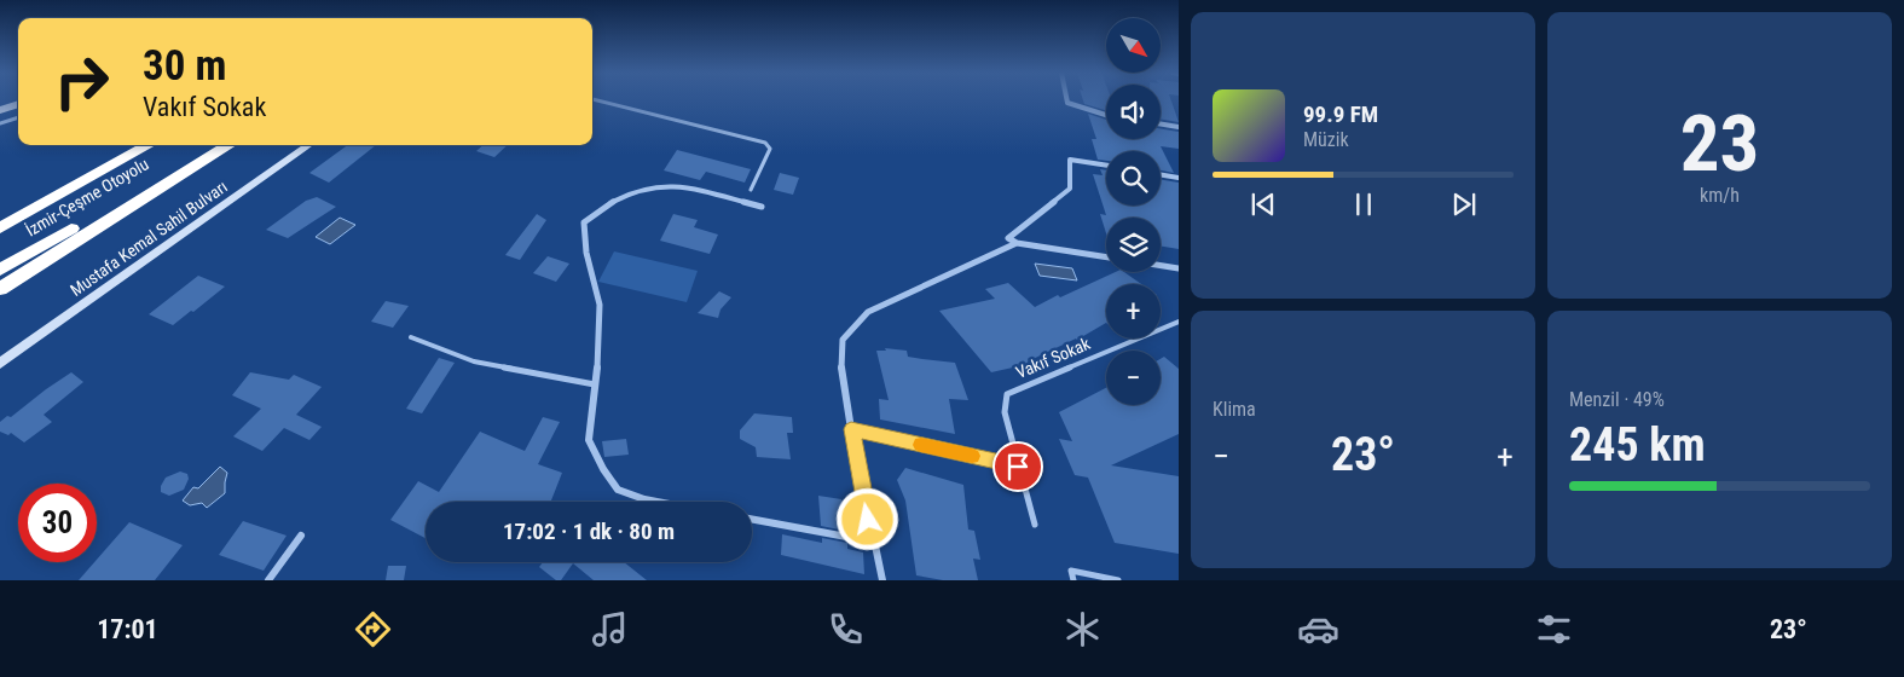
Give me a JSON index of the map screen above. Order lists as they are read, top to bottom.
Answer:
{
  "streets": {
    "highway": ["İzmir-Çeşme Otoyolu"],
    "main road": ["Mustafa Kemal Sahil Bulvarı"],
    "lane": ["Vakıf Sokak"]
  },
  "north": "bottom right",
  "page": {
    "tile": [
      ["23", "km/h"],
      "Klima",
      ["Menzil · 49%", "245 km"]
    ],
    "map_buttons": ["+", "−"],
    "turn": ["30 m", "Vakıf Sokak"],
    "song": ["99.9 FM", "Müzik"],
    "heat": ["−", "23°", "+"],
    "limit": "30",
    "trip": "17:02 · 1 dk · 80 m",
    "tabs": ["17:01", "23°"]
  }
}
